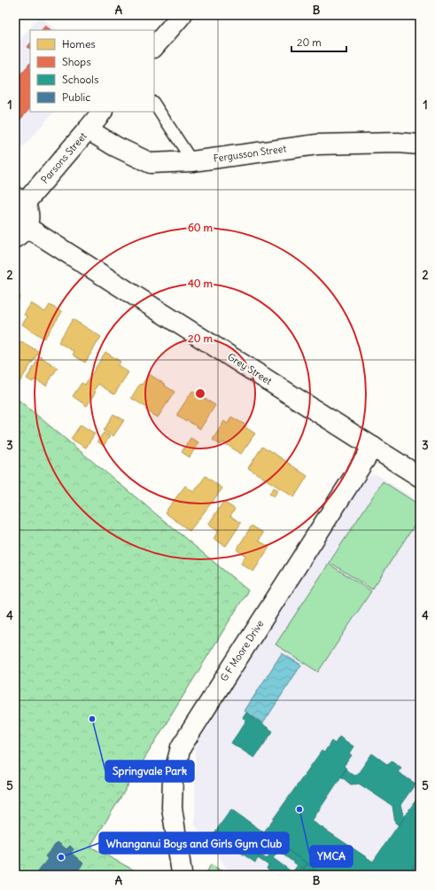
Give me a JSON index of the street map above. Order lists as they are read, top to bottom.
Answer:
{
  "streets": {
    "street": [
      "Fergusson Street",
      "Parsons Street",
      "Grey Street",
      "G F Moore Drive"
    ]
  },
  "crossings": [
    ["Fergusson Street", "Parsons Street"],
    ["Grey Street", "G F Moore Drive"]
  ],
  "places": ["Springvale Park", "YMCA", "Whanganui Boys and Girls Gym Club"],
  "legend": [
    "Homes",
    "Shops",
    "Schools",
    "Public"
  ],
  "scale_bar": "20 m",
  "grid": {
    "columns": ["A", "B"],
    "rows": [
      "1",
      "2",
      "3",
      "4",
      "5"
    ]
  },
  "rings": ["60 m", "40 m", "20 m"]
}
